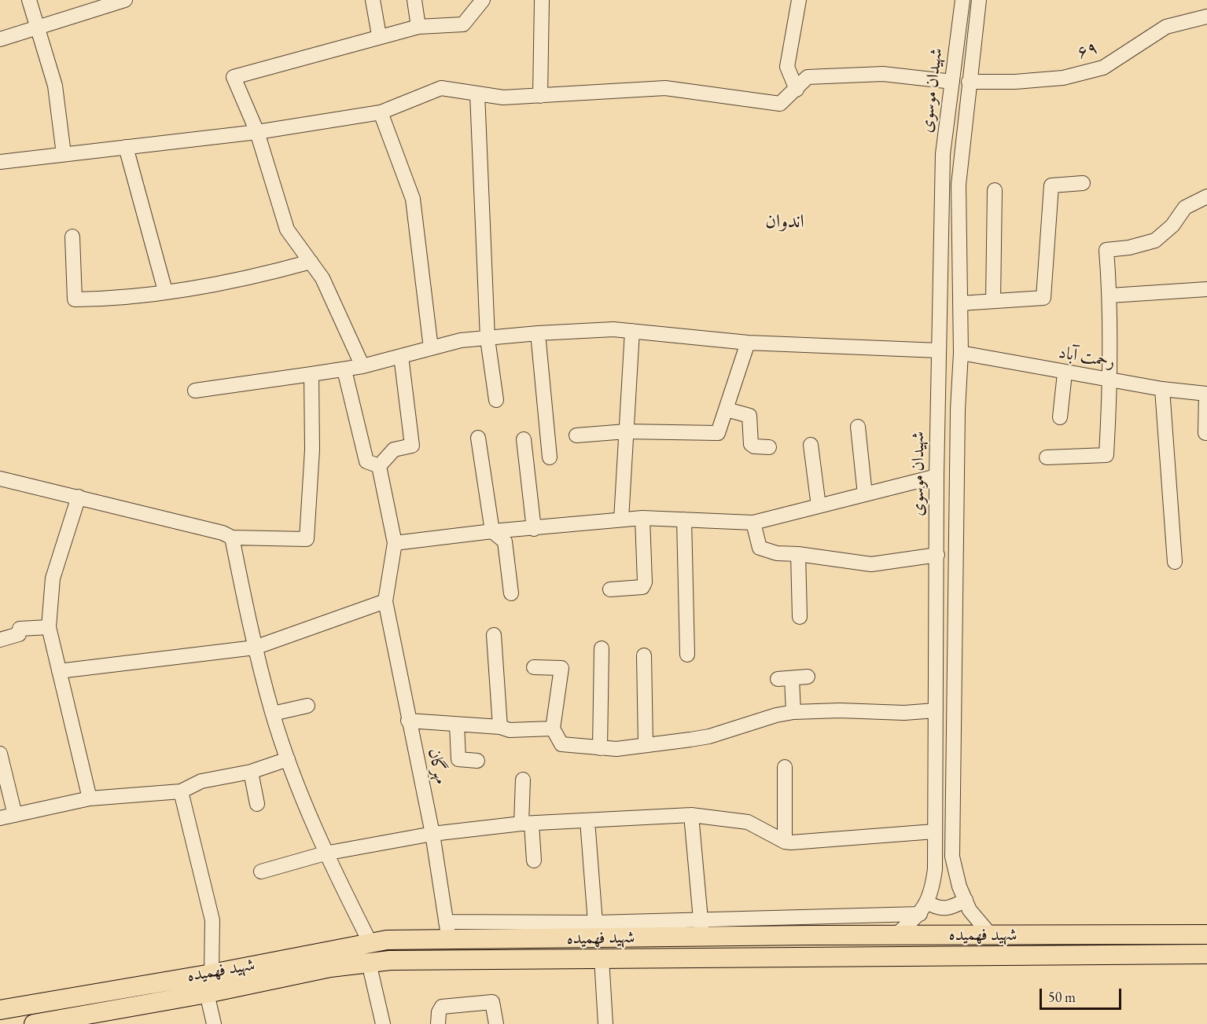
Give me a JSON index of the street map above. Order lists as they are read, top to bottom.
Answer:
{
  "streets": {
    "main road": ["شهید فهمیده"],
    "street": [
      "۶۹",
      "شهیدان موسوی",
      "رحمت آباد",
      "مهرگان"
    ]
  },
  "crossings": [
    ["۶۹", "شهیدان موسوی"],
    ["شهیدان موسوی", "رحمت آباد"],
    ["شهیدان موسوی", "شهید فهمیده"],
    ["مهرگان", "شهید فهمیده"]
  ],
  "districts": ["اندوان"],
  "scale_bar": "50 m"
}
